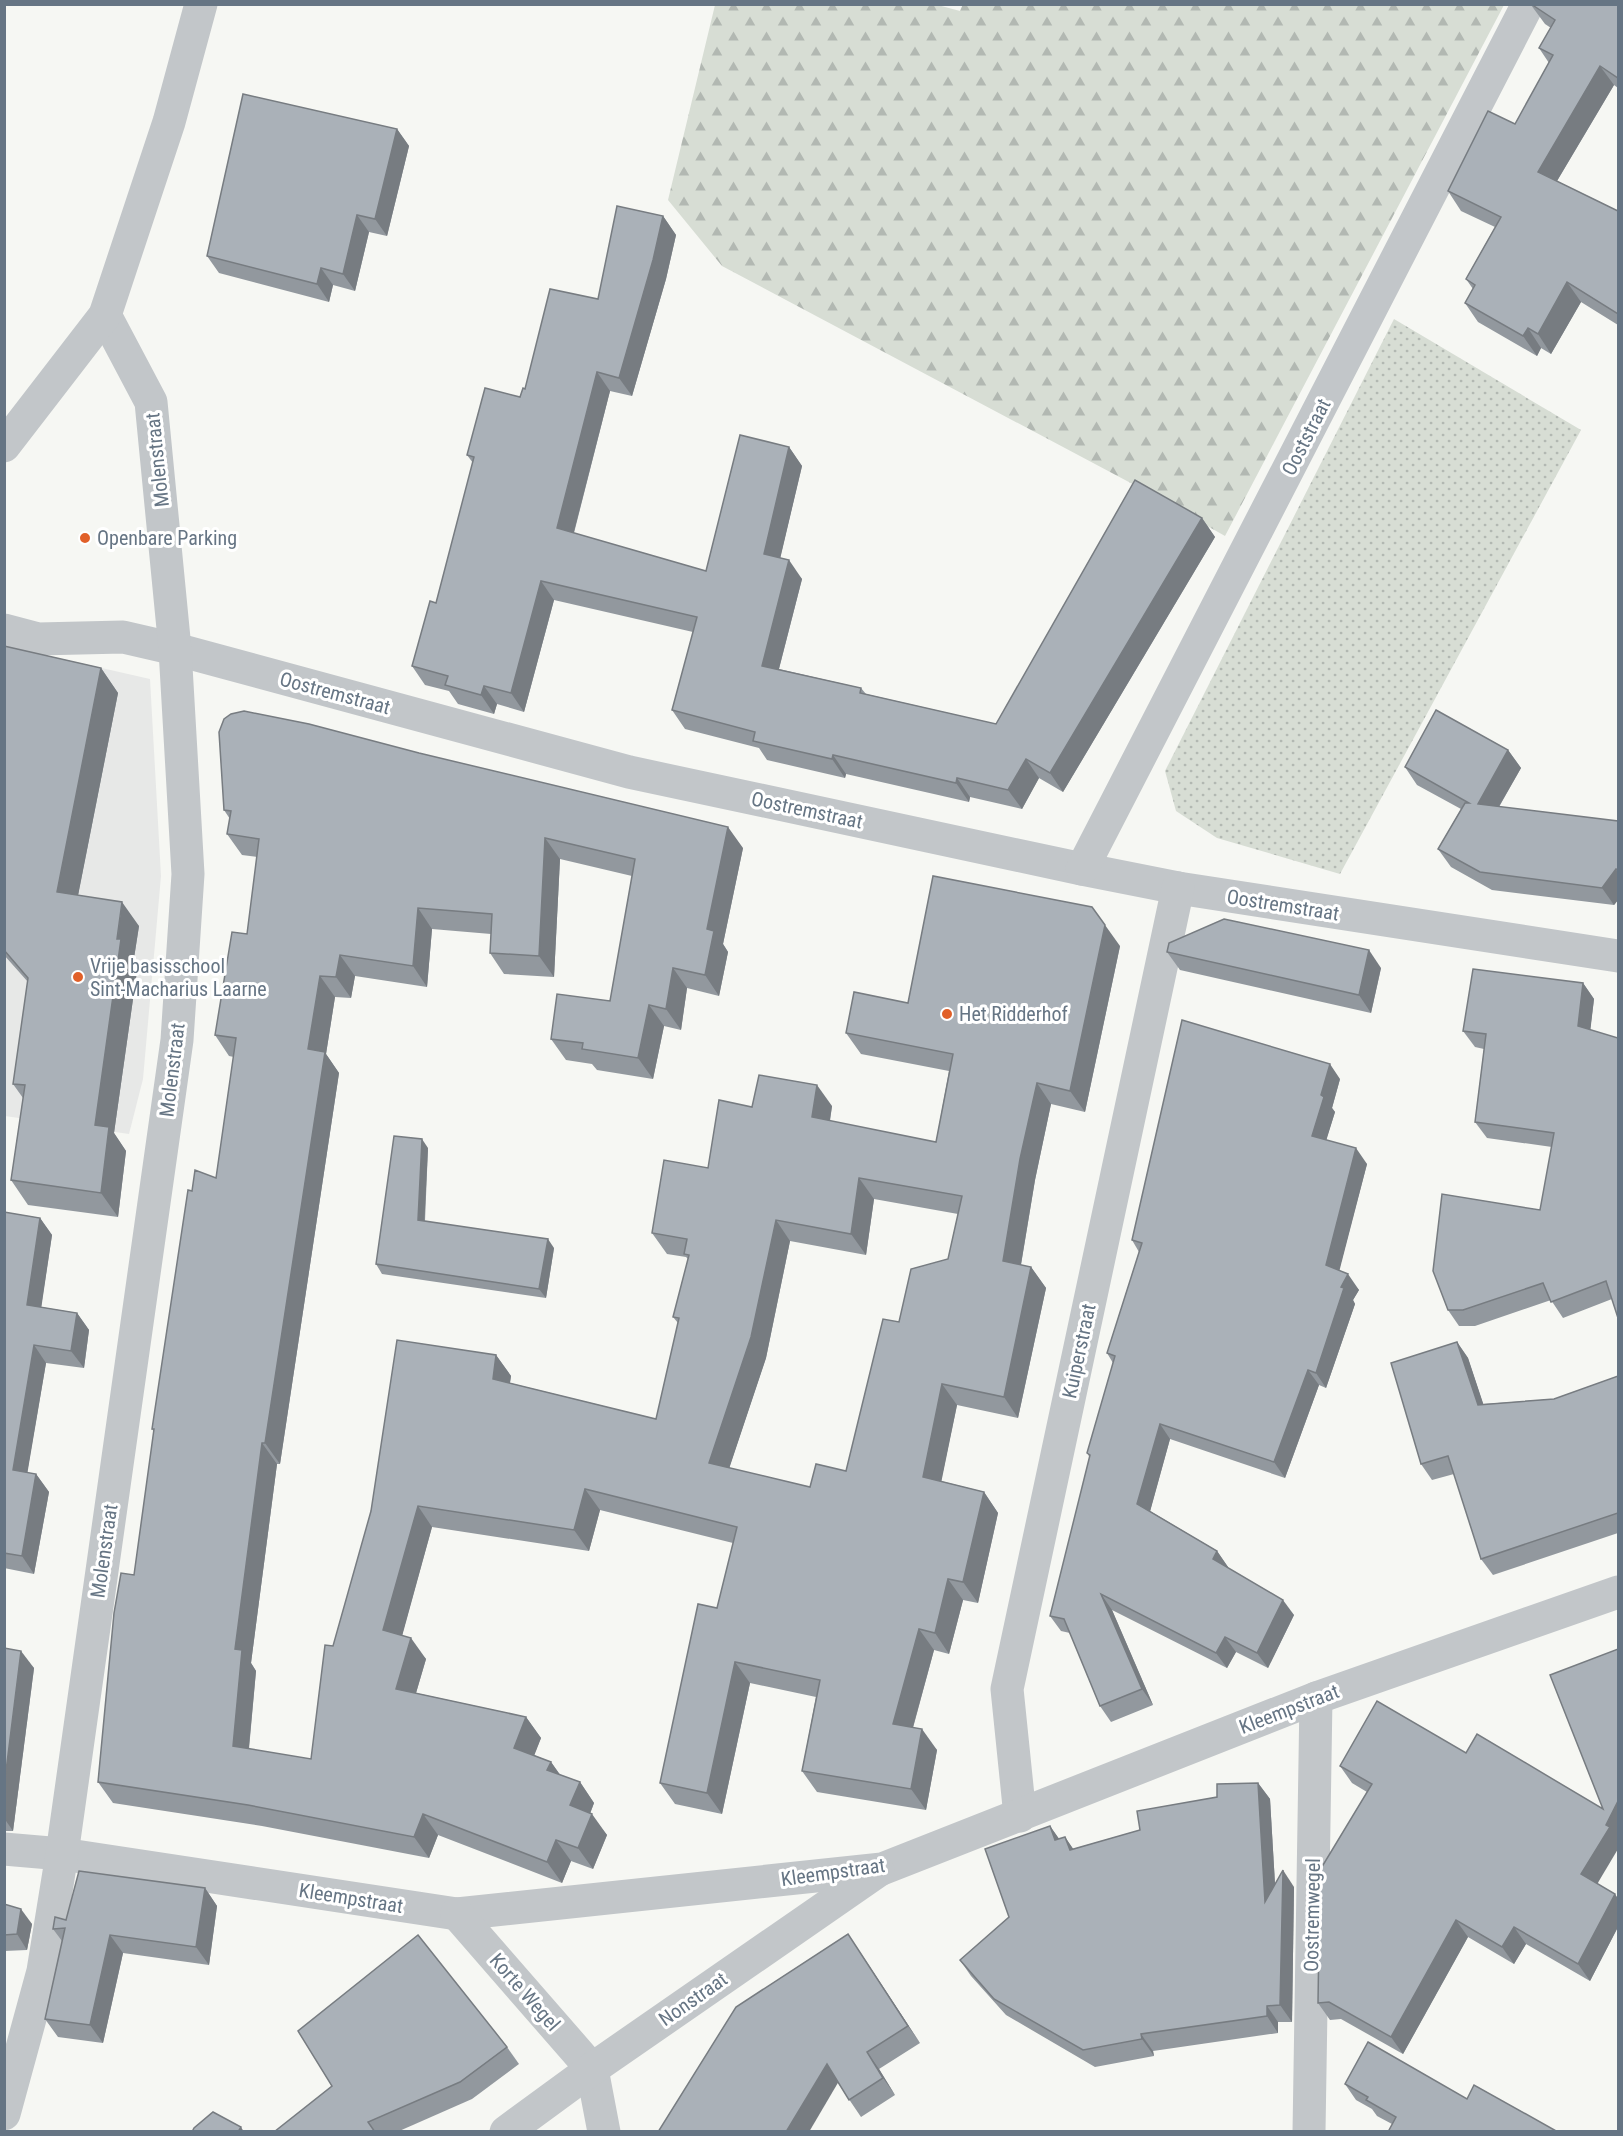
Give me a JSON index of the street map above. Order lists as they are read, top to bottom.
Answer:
{
  "streets": {
    "street": [
      "Ooststraat",
      "Molenstraat",
      "Oostremstraat",
      "Kuiperstraat",
      "Kleempstraat",
      "Oostremwegel",
      "Korte Wegel",
      "Nonstraat"
    ]
  },
  "crossings": [
    ["Ooststraat", "Oostremstraat"],
    ["Molenstraat", "Oostremstraat"],
    ["Molenstraat", "Kleempstraat"],
    ["Oostremstraat", "Kuiperstraat"],
    ["Kuiperstraat", "Kleempstraat"],
    ["Kleempstraat", "Oostremwegel"],
    ["Kleempstraat", "Korte Wegel"],
    ["Kleempstraat", "Nonstraat"],
    ["Korte Wegel", "Nonstraat"]
  ],
  "places": ["Openbare Parking", "Vrije basisschool Sint-Macharius Laarne", "Het Ridderhof"]
}
